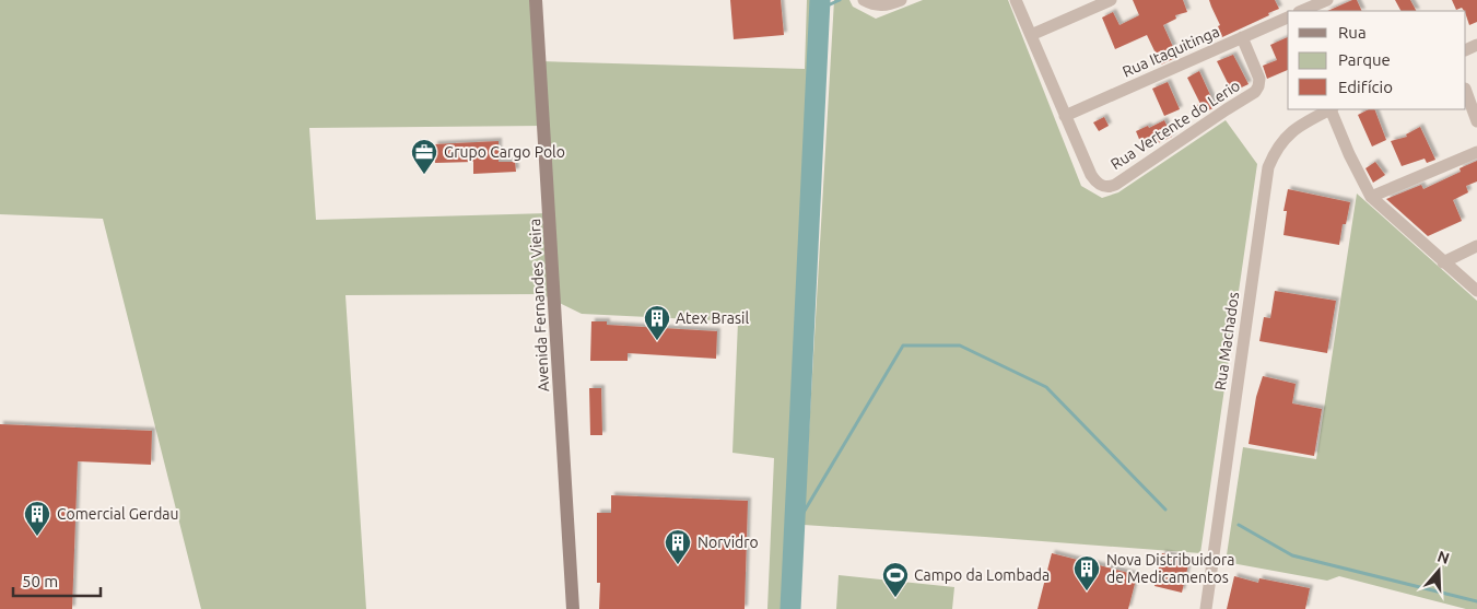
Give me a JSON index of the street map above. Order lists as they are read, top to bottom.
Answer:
{
  "streets": {
    "main road": ["Avenida Fernandes Vieira"],
    "street": ["Rua Itaquitinga", "Rua Vertente do Lerio", "Rua Machados"]
  },
  "crossings": [
    ["Rua Itaquitinga", "Rua Vertente do Lerio"]
  ],
  "places": {
    "office": ["Grupo Cargo Polo"],
    "building": [
      "Atex Brasil",
      "Comercial Gerdau",
      "Norvidro",
      "Nova Distribuidora de Medicamentos"
    ],
    "sports": ["Campo da Lombada"]
  },
  "legend": ["Rua", "Parque", "Edifício"],
  "scale_bar": "50 m",
  "north": "top"
}
